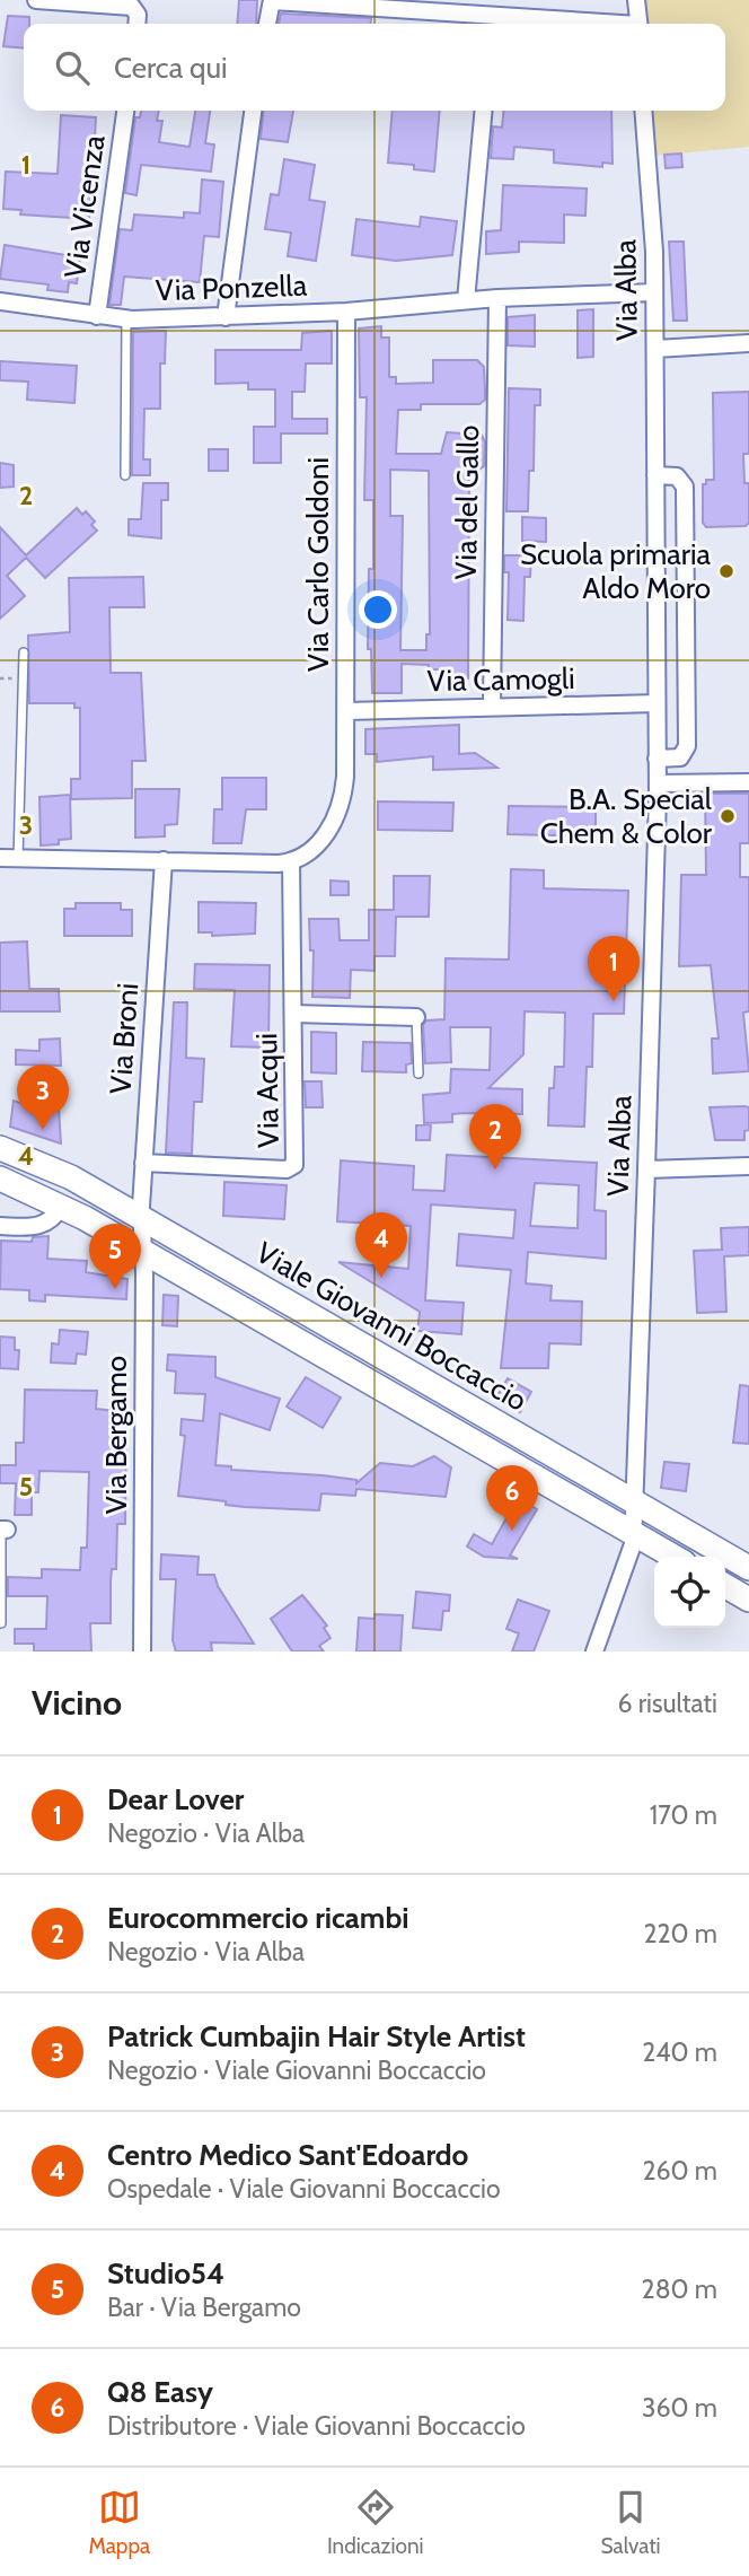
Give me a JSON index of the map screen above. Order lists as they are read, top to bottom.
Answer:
{
  "streets": {
    "street": [
      "Via Vicenza",
      "Via Ponzella",
      "Via Alba",
      "Via del Gallo",
      "Via Carlo Goldoni",
      "Via Camogli",
      "Via Broni",
      "Via Acqui",
      "Viale Giovanni Boccaccio",
      "Via Bergamo"
    ]
  },
  "crossings": [
    ["Via Vicenza", "Via Ponzella"],
    ["Via Ponzella", "Via Alba"],
    ["Via Ponzella", "Via del Gallo"],
    ["Via Ponzella", "Via Carlo Goldoni"],
    ["Via Alba", "Via Camogli"],
    ["Via Alba", "Viale Giovanni Boccaccio"],
    ["Via del Gallo", "Via Camogli"],
    ["Via Carlo Goldoni", "Via Camogli"],
    ["Via Carlo Goldoni", "Via Acqui"],
    ["Via Broni", "Via Acqui"],
    ["Via Broni", "Viale Giovanni Boccaccio"],
    ["Via Broni", "Via Bergamo"],
    ["Viale Giovanni Boccaccio", "Via Bergamo"]
  ],
  "places": ["Scuola primaria Aldo Moro", "B.A. Special Chem & Color"],
  "page": {
    "search": "Cerca qui",
    "pins": [
      "1",
      "3",
      "2",
      "4",
      "5",
      "6"
    ],
    "heading": ["Vicino", "6 risultati"],
    "list": [
      {
        "mark": "1",
        "name": "Dear Lover",
        "note": "Negozio · Via Alba",
        "value": "170 m"
      },
      {
        "mark": "2",
        "name": "Eurocommercio ricambi",
        "note": "Negozio · Via Alba",
        "value": "220 m"
      },
      {
        "mark": "3",
        "name": "Patrick Cumbajin Hair Style Artist",
        "note": "Negozio · Viale Giovanni Boccaccio",
        "value": "240 m"
      },
      {
        "mark": "4",
        "name": "Centro Medico Sant'Edoardo",
        "note": "Ospedale · Viale Giovanni Boccaccio",
        "value": "260 m"
      },
      {
        "mark": "5",
        "name": "Studio54",
        "note": "Bar · Via Bergamo",
        "value": "280 m"
      },
      {
        "mark": "6",
        "name": "Q8 Easy",
        "note": "Distributore · Viale Giovanni Boccaccio",
        "value": "360 m"
      }
    ],
    "nav": ["Mappa", "Indicazioni", "Salvati"]
  },
  "grid": {
    "rows": [
      "1",
      "2",
      "3",
      "4",
      "5"
    ]
  }
}
